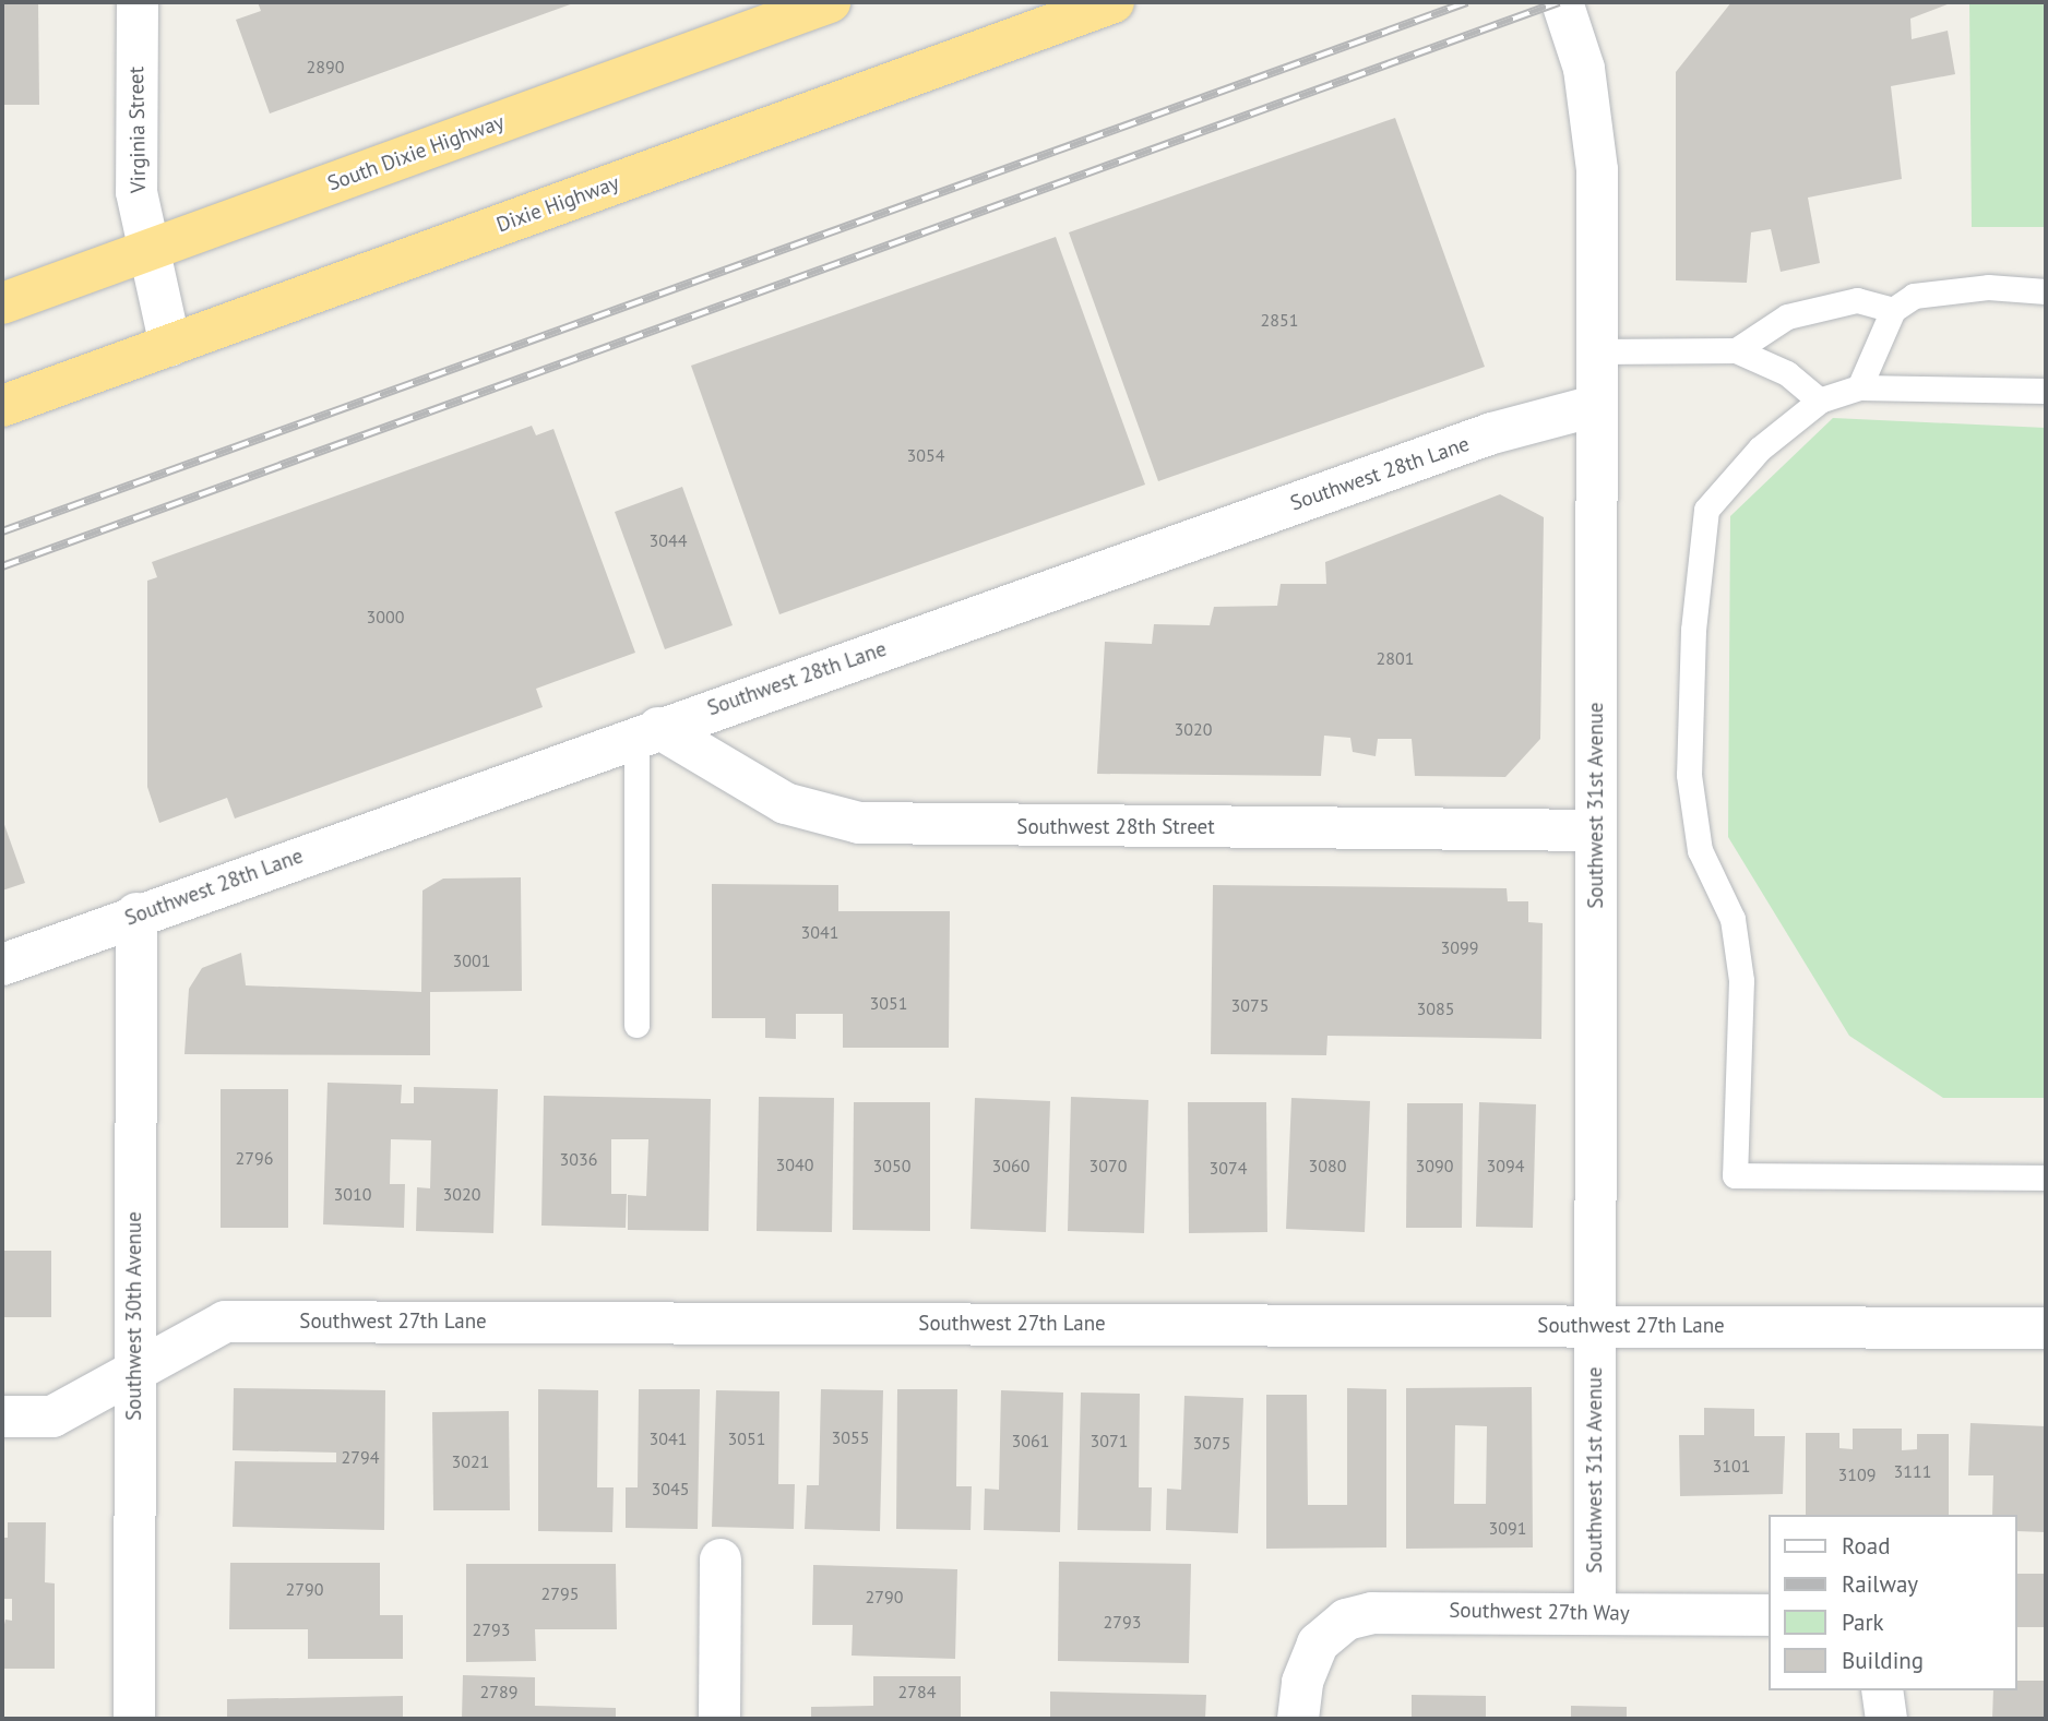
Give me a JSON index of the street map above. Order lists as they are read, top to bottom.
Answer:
{
  "streets": {
    "highway": ["South Dixie Highway", "Dixie Highway"],
    "street": [
      "Virginia Street",
      "Southwest 28th Lane",
      "Southwest 31st Avenue",
      "Southwest 28th Street",
      "Southwest 30th Avenue",
      "Southwest 27th Lane",
      "Southwest 27th Way"
    ]
  },
  "crossings": [
    ["Virginia Street", "South Dixie Highway"],
    ["Virginia Street", "Dixie Highway"],
    ["Southwest 28th Lane", "Southwest 31st Avenue"],
    ["Southwest 28th Lane", "Southwest 28th Street"],
    ["Southwest 28th Lane", "Southwest 30th Avenue"],
    ["Southwest 31st Avenue", "Southwest 28th Street"],
    ["Southwest 31st Avenue", "Southwest 27th Lane"],
    ["Southwest 31st Avenue", "Southwest 27th Way"],
    ["Southwest 30th Avenue", "Southwest 27th Lane"]
  ],
  "house_numbers": [
    "2890",
    "2851",
    "3054",
    "3044",
    "3000",
    "2801",
    "3020",
    "3041",
    "3099",
    "3001",
    "3051",
    "3075",
    "3085",
    "2796",
    "3036",
    "3040",
    "3050",
    "3060",
    "3070",
    "3080",
    "3090",
    "3094",
    "3074",
    "3010",
    "3020",
    "3055",
    "3041",
    "3051",
    "3061",
    "3071",
    "3075",
    "2794",
    "3021",
    "3101",
    "3111",
    "3109",
    "3045",
    "3091",
    "2790",
    "2795",
    "2790",
    "2793",
    "2793",
    "2789",
    "2784"
  ],
  "legend": [
    "Road",
    "Railway",
    "Park",
    "Building"
  ]
}
